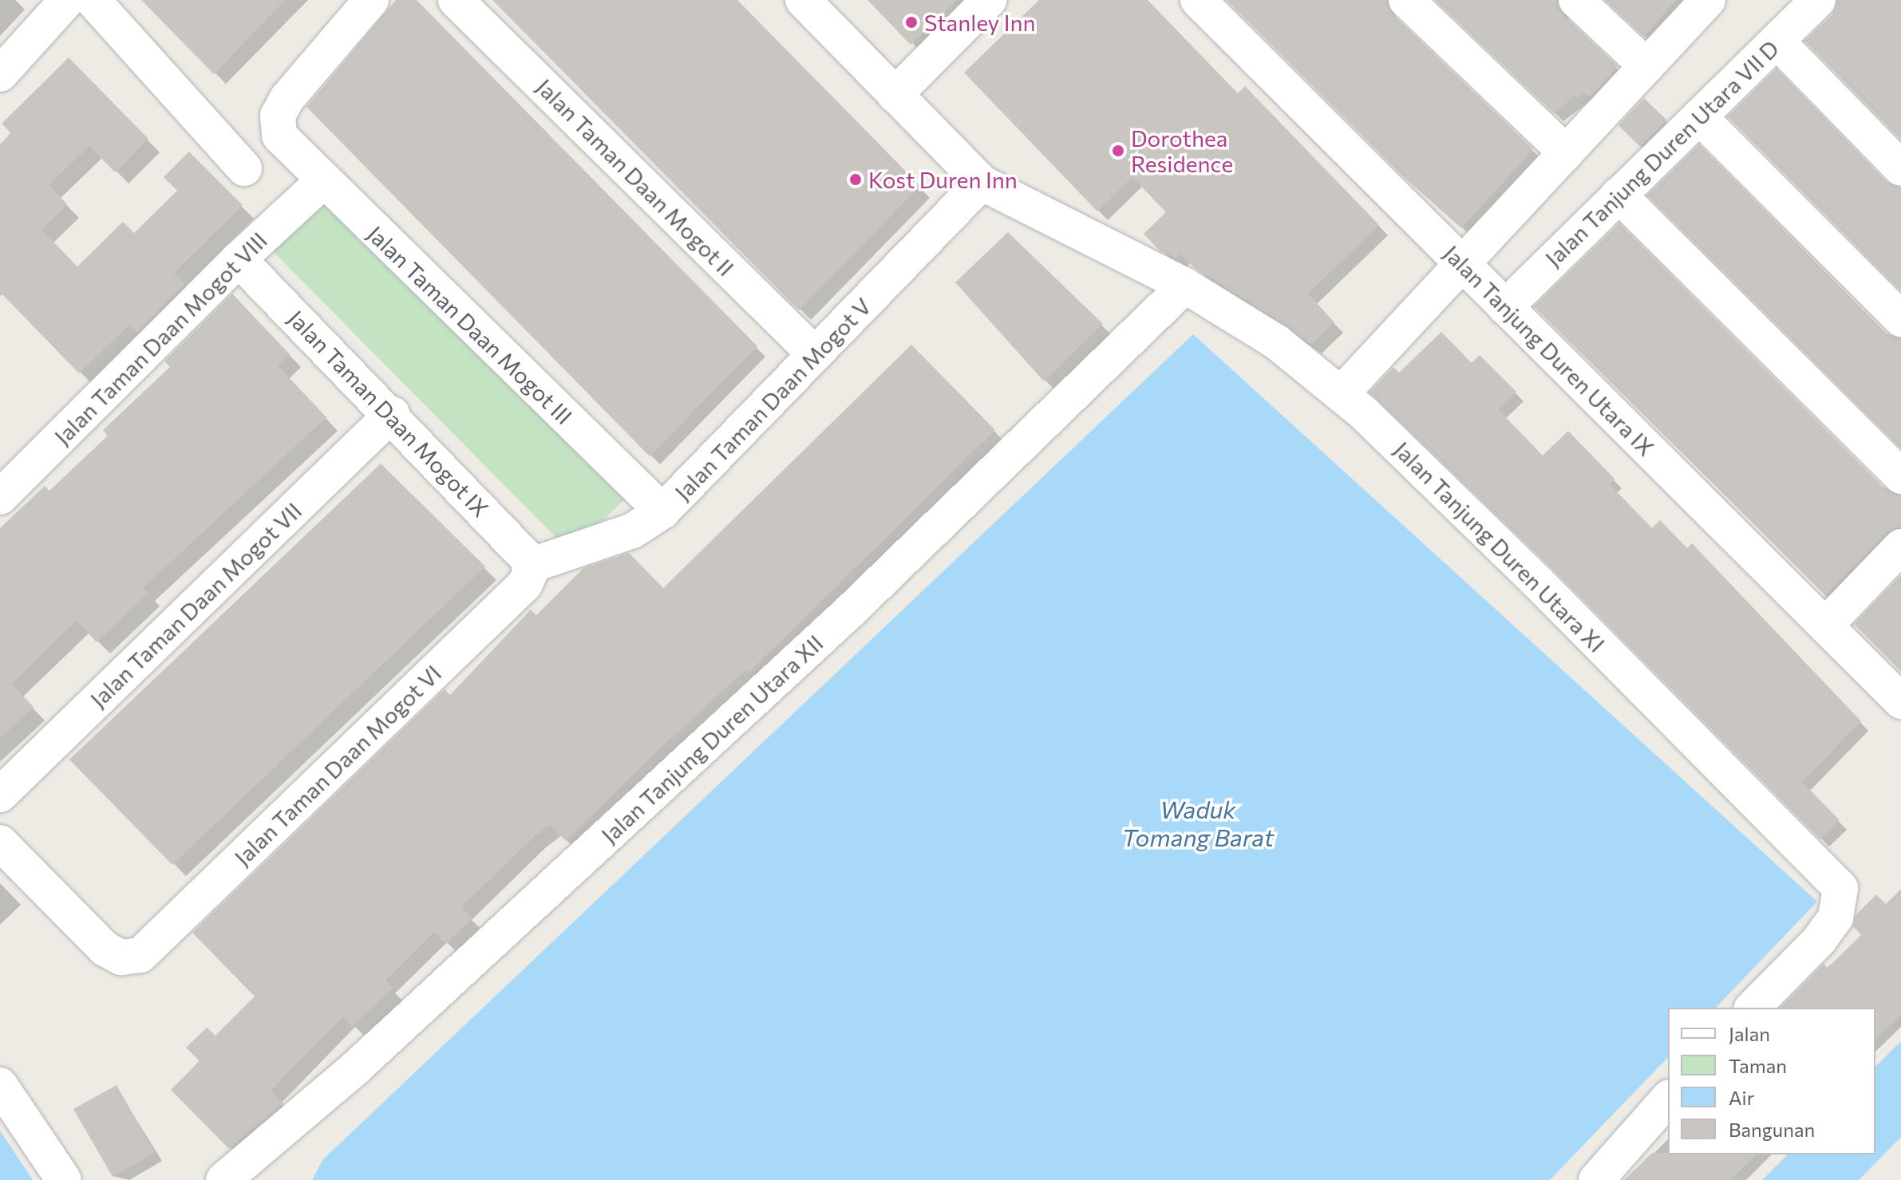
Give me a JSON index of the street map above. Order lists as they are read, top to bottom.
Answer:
{
  "streets": {
    "street": [
      "Jalan Tanjung Duren Utara VII D",
      "Jalan Taman Daan Mogot II",
      "Jalan Taman Daan Mogot III",
      "Jalan Taman Daan Mogot VIII",
      "Jalan Tanjung Duren Utara IX",
      "Jalan Taman Daan Mogot V",
      "Jalan Taman Daan Mogot IX",
      "Jalan Tanjung Duren Utara XI",
      "Jalan Taman Daan Mogot VII",
      "Jalan Tanjung Duren Utara XII",
      "Jalan Taman Daan Mogot VI"
    ]
  },
  "crossings": [
    ["Jalan Tanjung Duren Utara VII D", "Jalan Tanjung Duren Utara IX"],
    ["Jalan Taman Daan Mogot II", "Jalan Taman Daan Mogot V"],
    ["Jalan Taman Daan Mogot III", "Jalan Taman Daan Mogot VIII"],
    ["Jalan Taman Daan Mogot III", "Jalan Taman Daan Mogot V"],
    ["Jalan Taman Daan Mogot VIII", "Jalan Taman Daan Mogot IX"],
    ["Jalan Taman Daan Mogot V", "Jalan Taman Daan Mogot IX"],
    ["Jalan Taman Daan Mogot V", "Jalan Tanjung Duren Utara XI"],
    ["Jalan Taman Daan Mogot V", "Jalan Taman Daan Mogot VI"],
    ["Jalan Taman Daan Mogot IX", "Jalan Taman Daan Mogot VII"],
    ["Jalan Taman Daan Mogot IX", "Jalan Taman Daan Mogot VI"],
    ["Jalan Tanjung Duren Utara XI", "Jalan Tanjung Duren Utara XII"]
  ],
  "water": ["Waduk Tomang Barat"],
  "places": ["Stanley Inn", "Dorothea Residence", "Kost Duren Inn"],
  "legend": [
    "Jalan",
    "Taman",
    "Air",
    "Bangunan"
  ]
}
